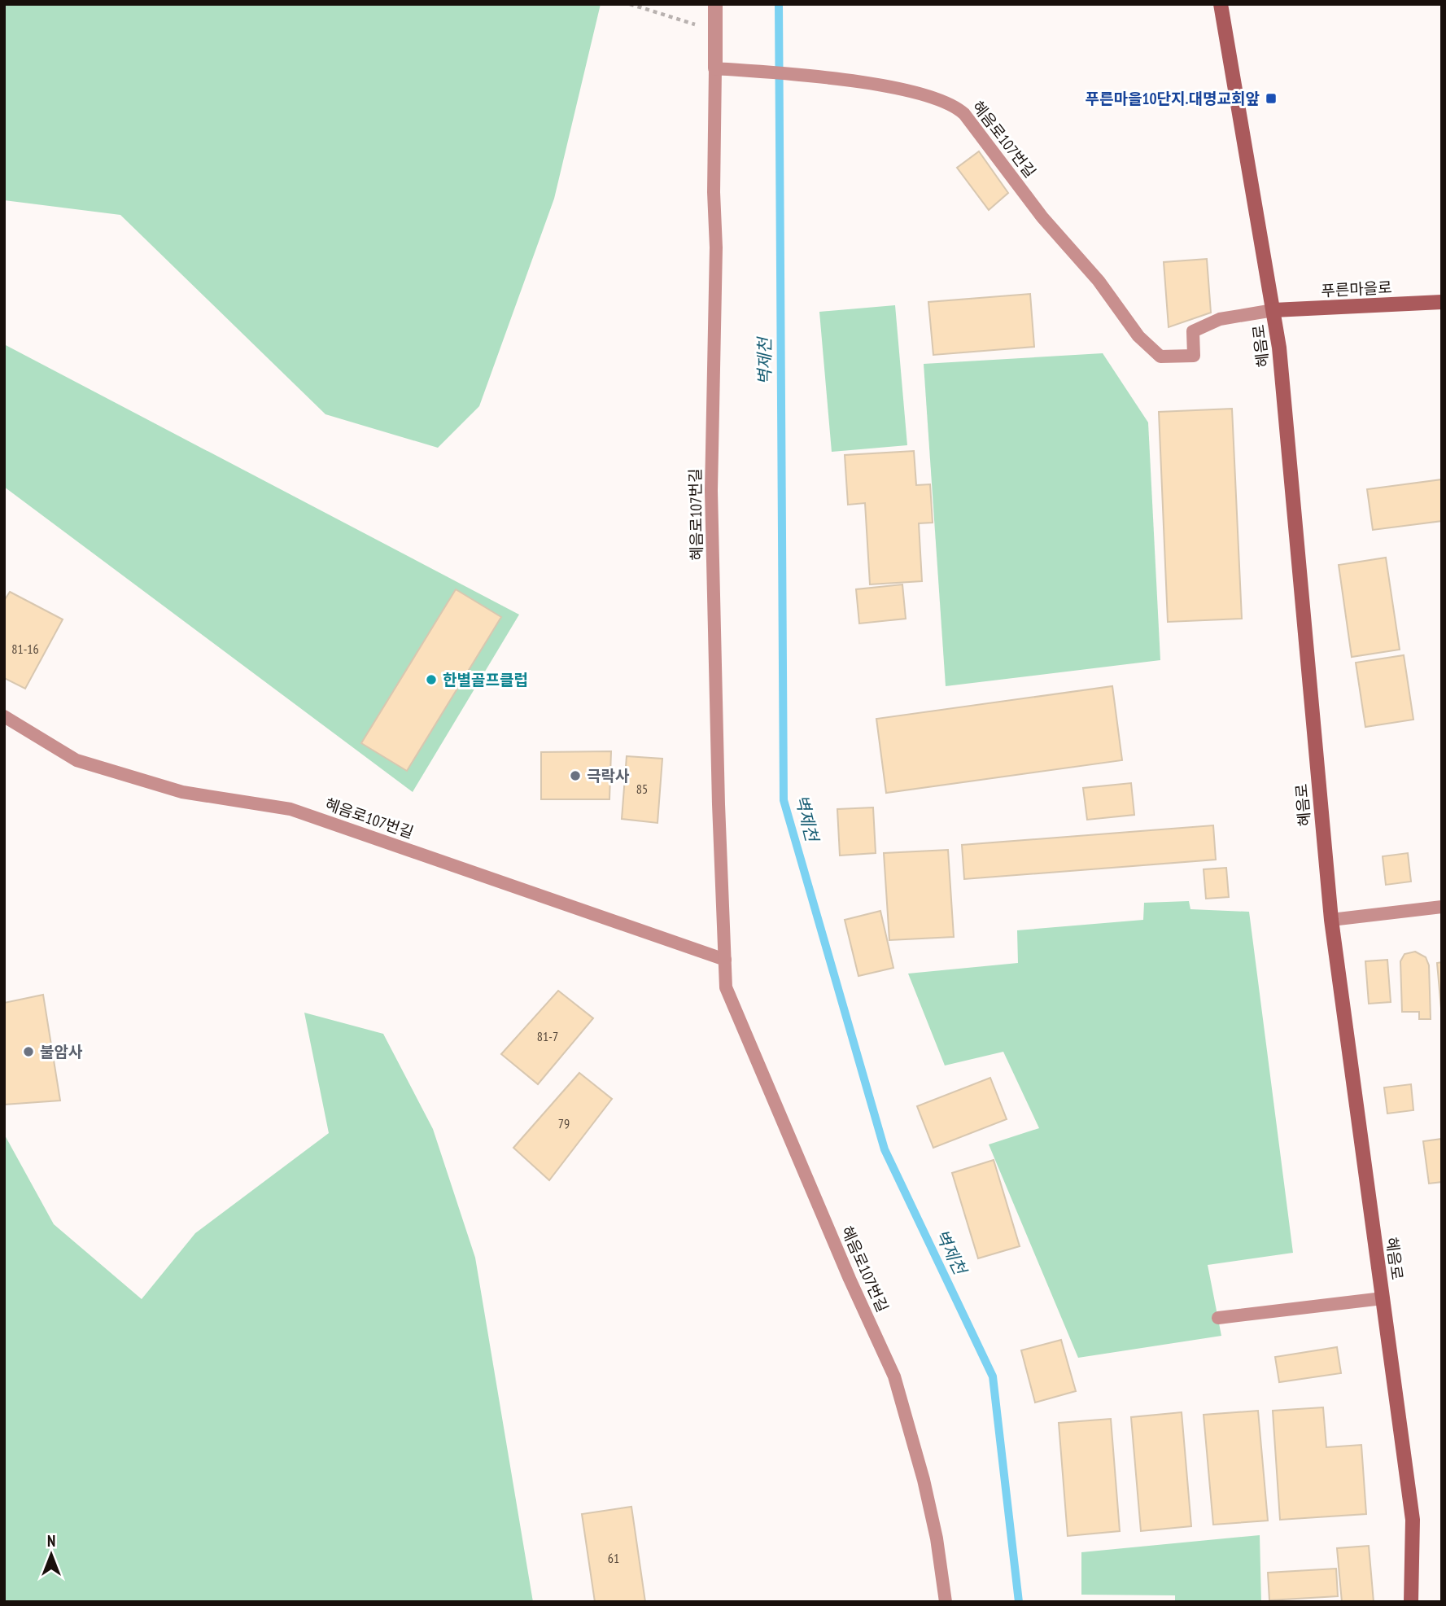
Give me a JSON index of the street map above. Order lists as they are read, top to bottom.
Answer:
{
  "streets": {
    "main road": ["푸른마을로", "혜음로"],
    "lane": ["혜음로107번길"]
  },
  "crossings": [
    ["혜음로107번길", "푸른마을로"],
    ["혜음로107번길", "혜음로"],
    ["푸른마을로", "혜음로"]
  ],
  "water": ["벽제천"],
  "places": {
    "transit": ["푸른마을10단지.대명교회앞"],
    "other": ["한별골프클럽", "극락사", "불암사"]
  },
  "house_numbers": [
    "81-16",
    "85",
    "81-7",
    "79",
    "61"
  ],
  "north": "top"
}
